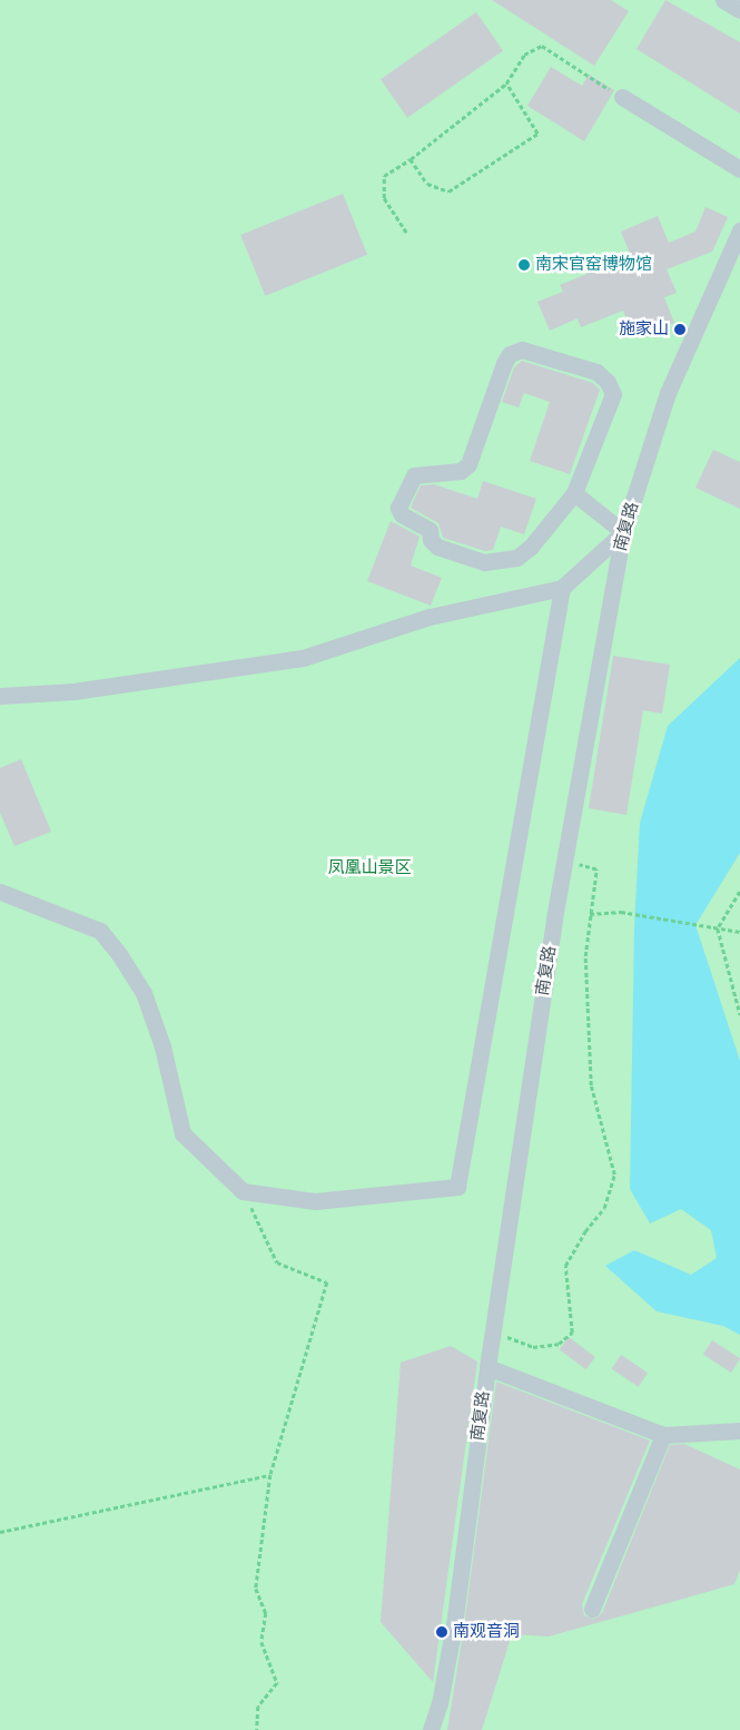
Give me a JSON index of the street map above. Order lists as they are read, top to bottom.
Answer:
{
  "streets": {
    "street": ["南复路"]
  },
  "parks": ["凤凰山景区"],
  "places": ["南宋官窑博物馆", "施家山", "南观音洞"]
}
